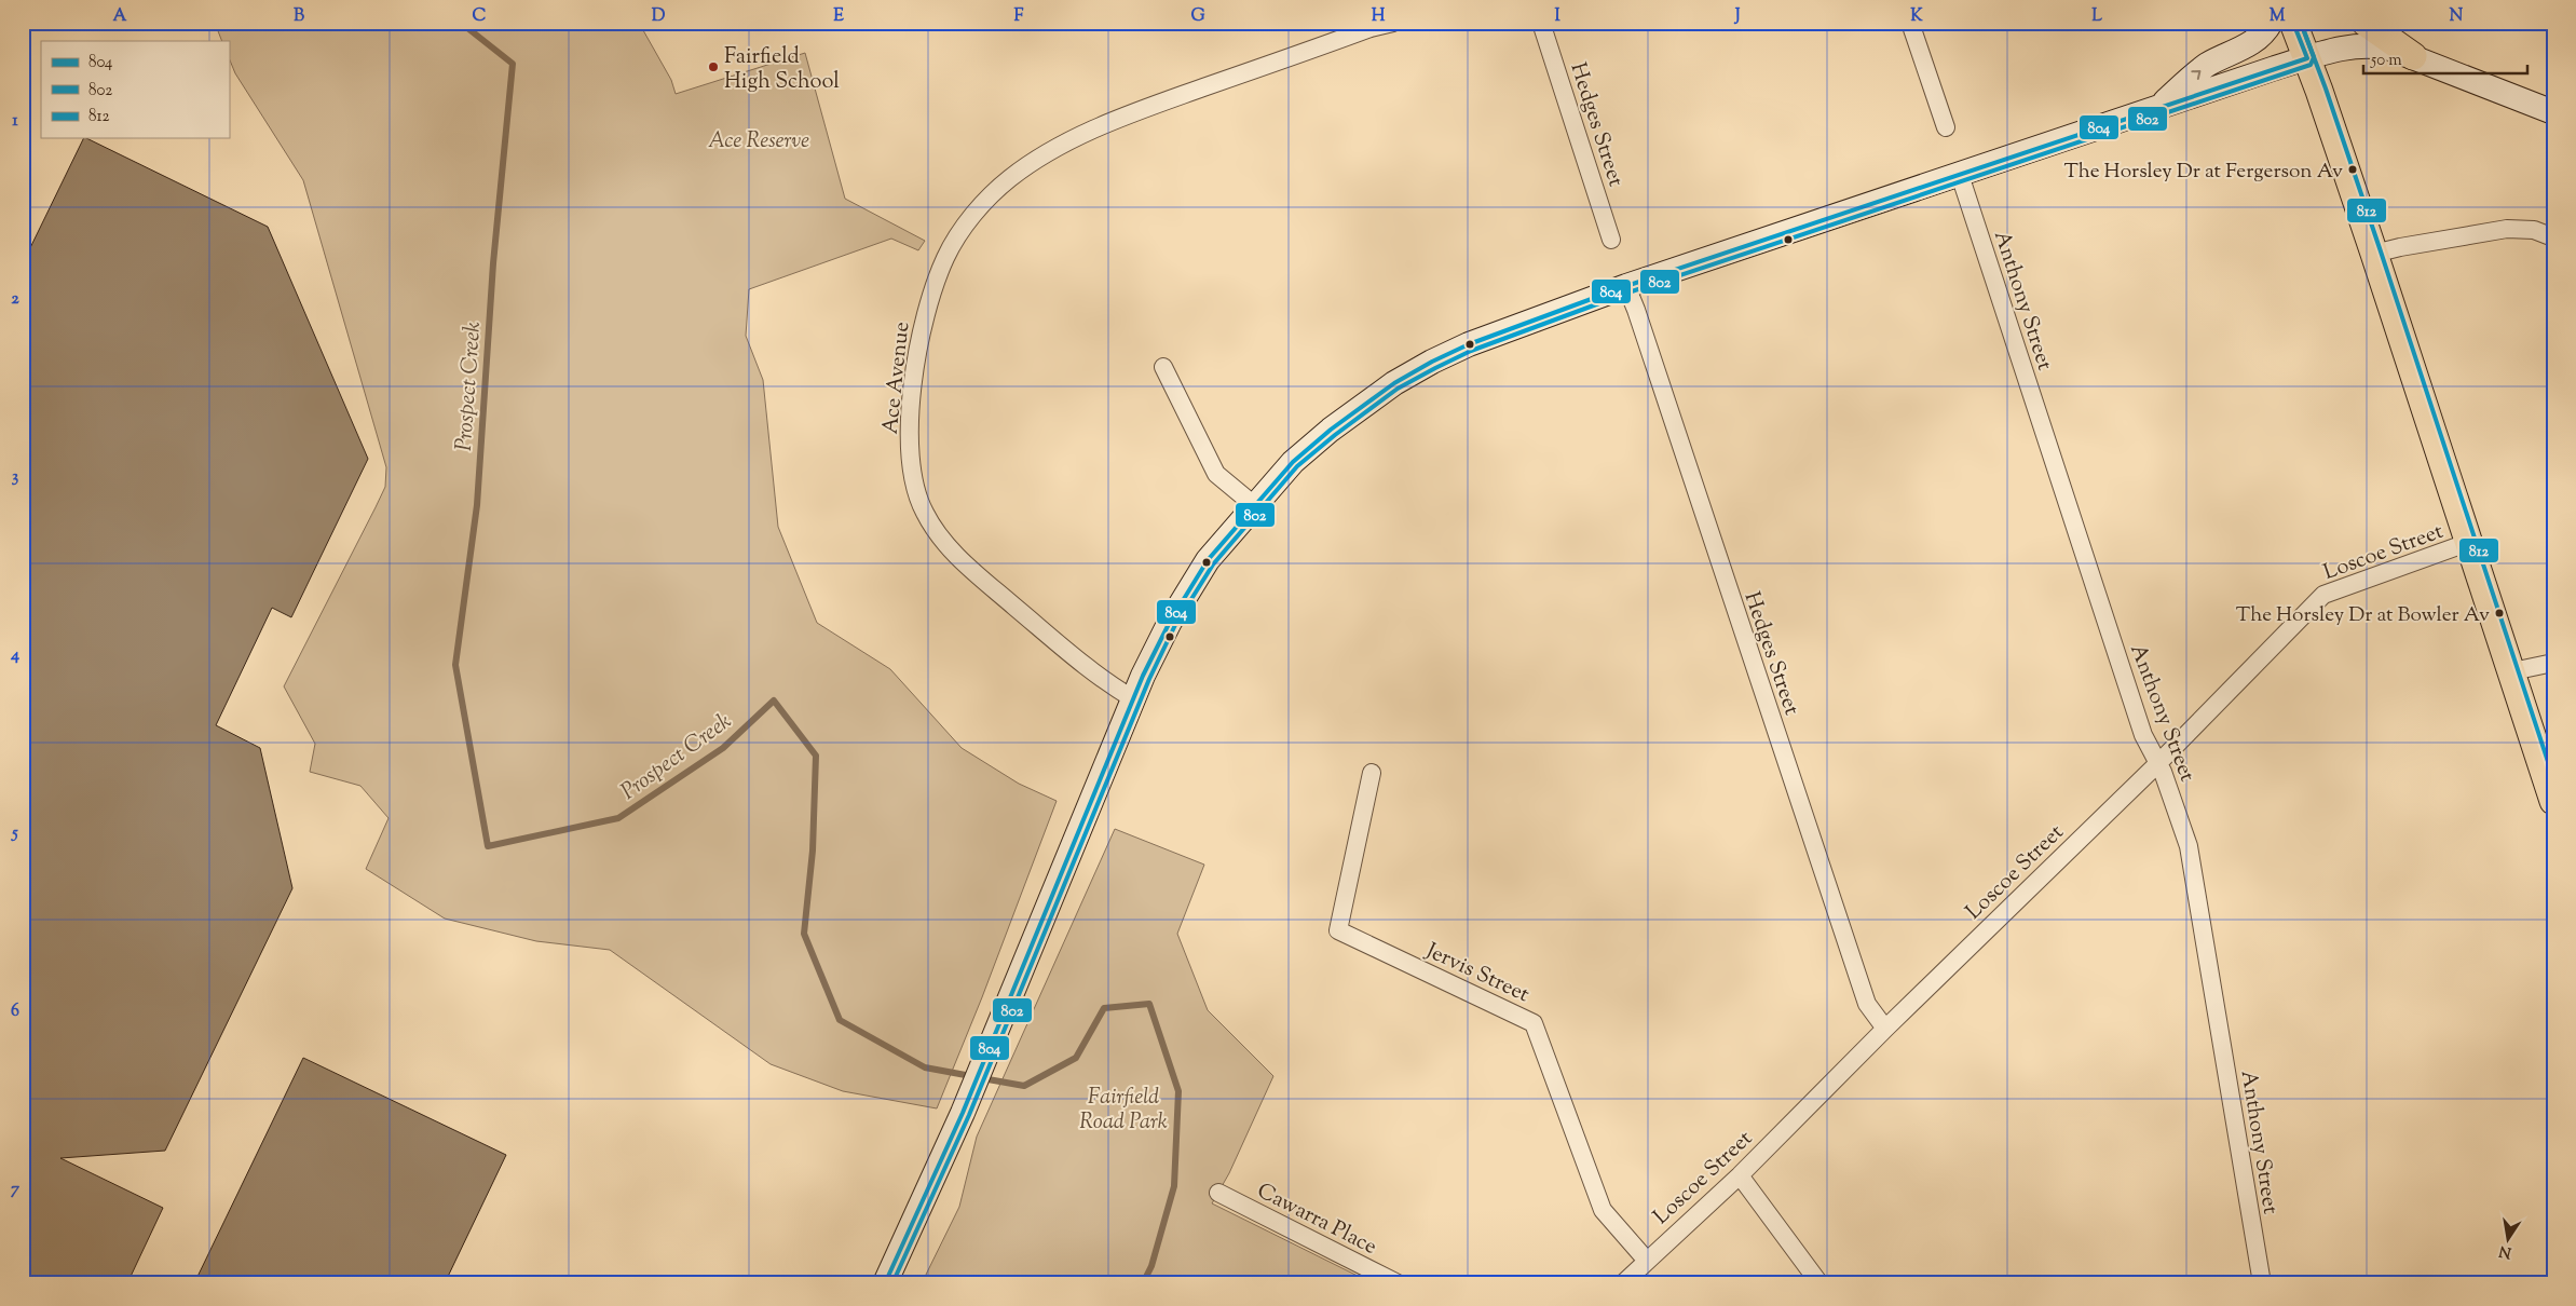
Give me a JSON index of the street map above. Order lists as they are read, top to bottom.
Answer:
{
  "streets": {
    "street": [
      "Hedges Street",
      "Anthony Street",
      "Ace Avenue",
      "Loscoe Street",
      "Jervis Street",
      "Cawarra Place"
    ]
  },
  "crossings": [
    ["Hedges Street", "Loscoe Street"],
    ["Anthony Street", "Loscoe Street"],
    ["Loscoe Street", "Jervis Street"]
  ],
  "water": ["Prospect Creek"],
  "parks": ["Ace Reserve", "Fairfield Road Park"],
  "places": ["Fairfield High School", "The Horsley Dr at Fergerson Av", "The Horsley Dr at Bowler Av"],
  "lines": ["transit line 804", "transit line 802", "transit line 812"],
  "legend": ["804", "802", "812"],
  "scale_bar": "50 m",
  "north": "bottom",
  "grid": {
    "columns": [
      "A",
      "B",
      "C",
      "D",
      "E",
      "F",
      "G",
      "H",
      "I",
      "J",
      "K",
      "L",
      "M",
      "N"
    ],
    "rows": [
      "1",
      "2",
      "3",
      "4",
      "5",
      "6",
      "7"
    ]
  }
}
